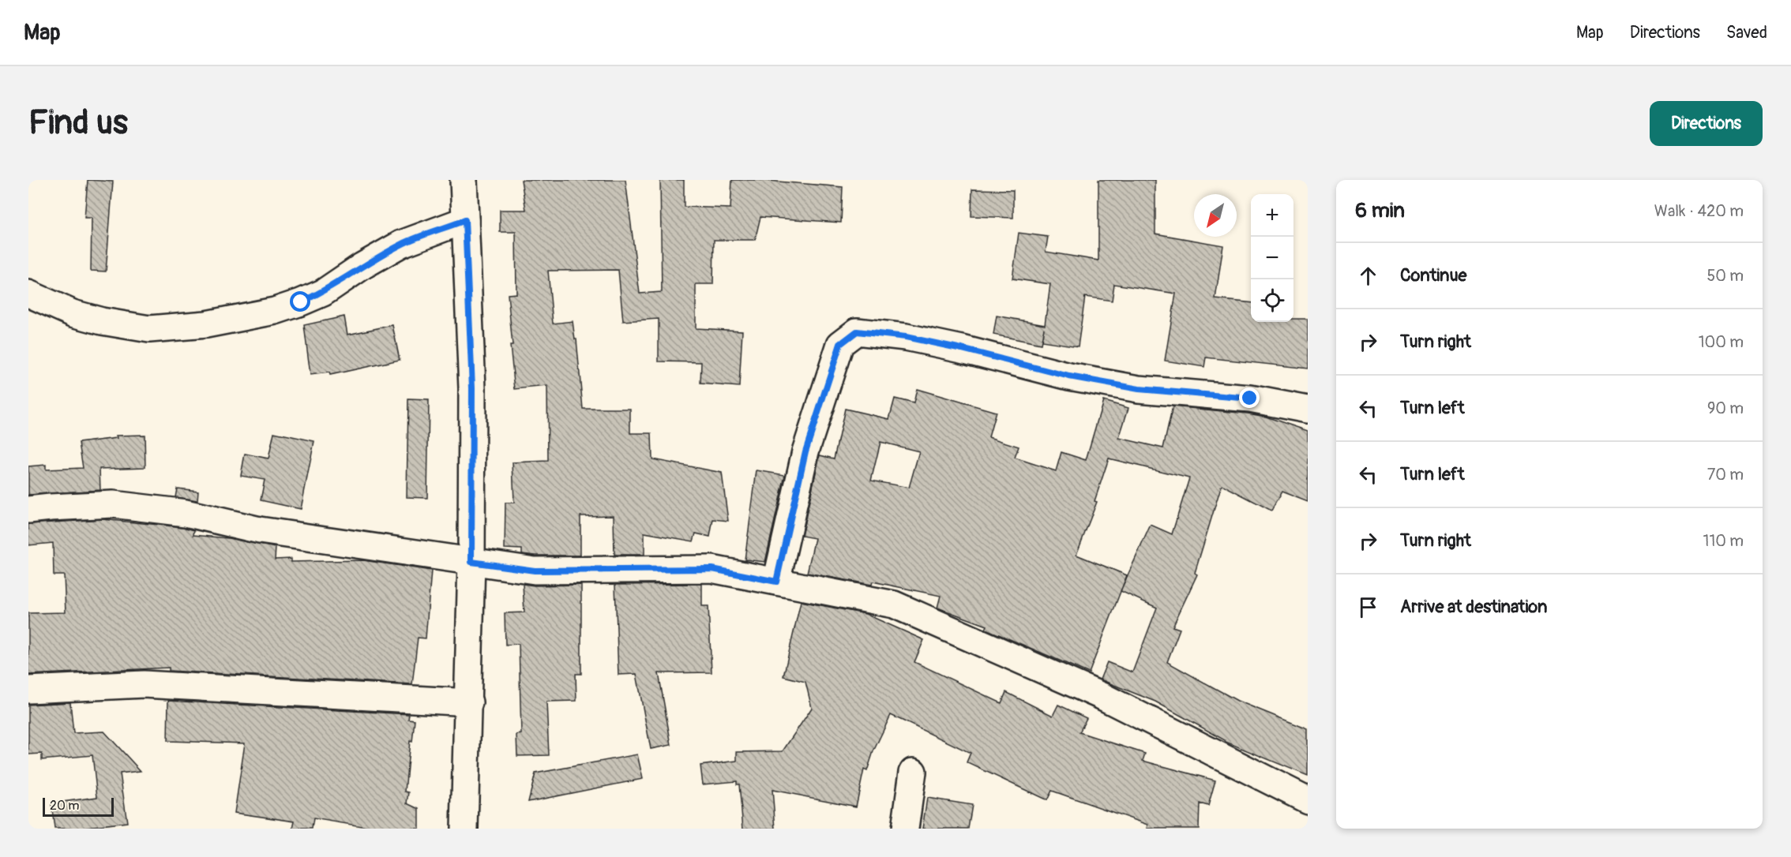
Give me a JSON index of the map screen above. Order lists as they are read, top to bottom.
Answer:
{
  "scale_bar": "20 m",
  "north": "bottom left",
  "page": {
    "header": "Map",
    "nav": ["Map", "Directions", "Saved"],
    "buttons": "Directions",
    "title": "Find us",
    "heading": ["6 min", "Walk · 420 m"],
    "map_buttons": ["+", "−"],
    "list": [
      ["Continue", "50 m"],
      ["Turn right", "100 m"],
      ["Turn left", "90 m"],
      ["Turn left", "70 m"],
      ["Turn right", "110 m"],
      "Arrive at destination"
    ],
    "scale": "20 m"
  }
}
